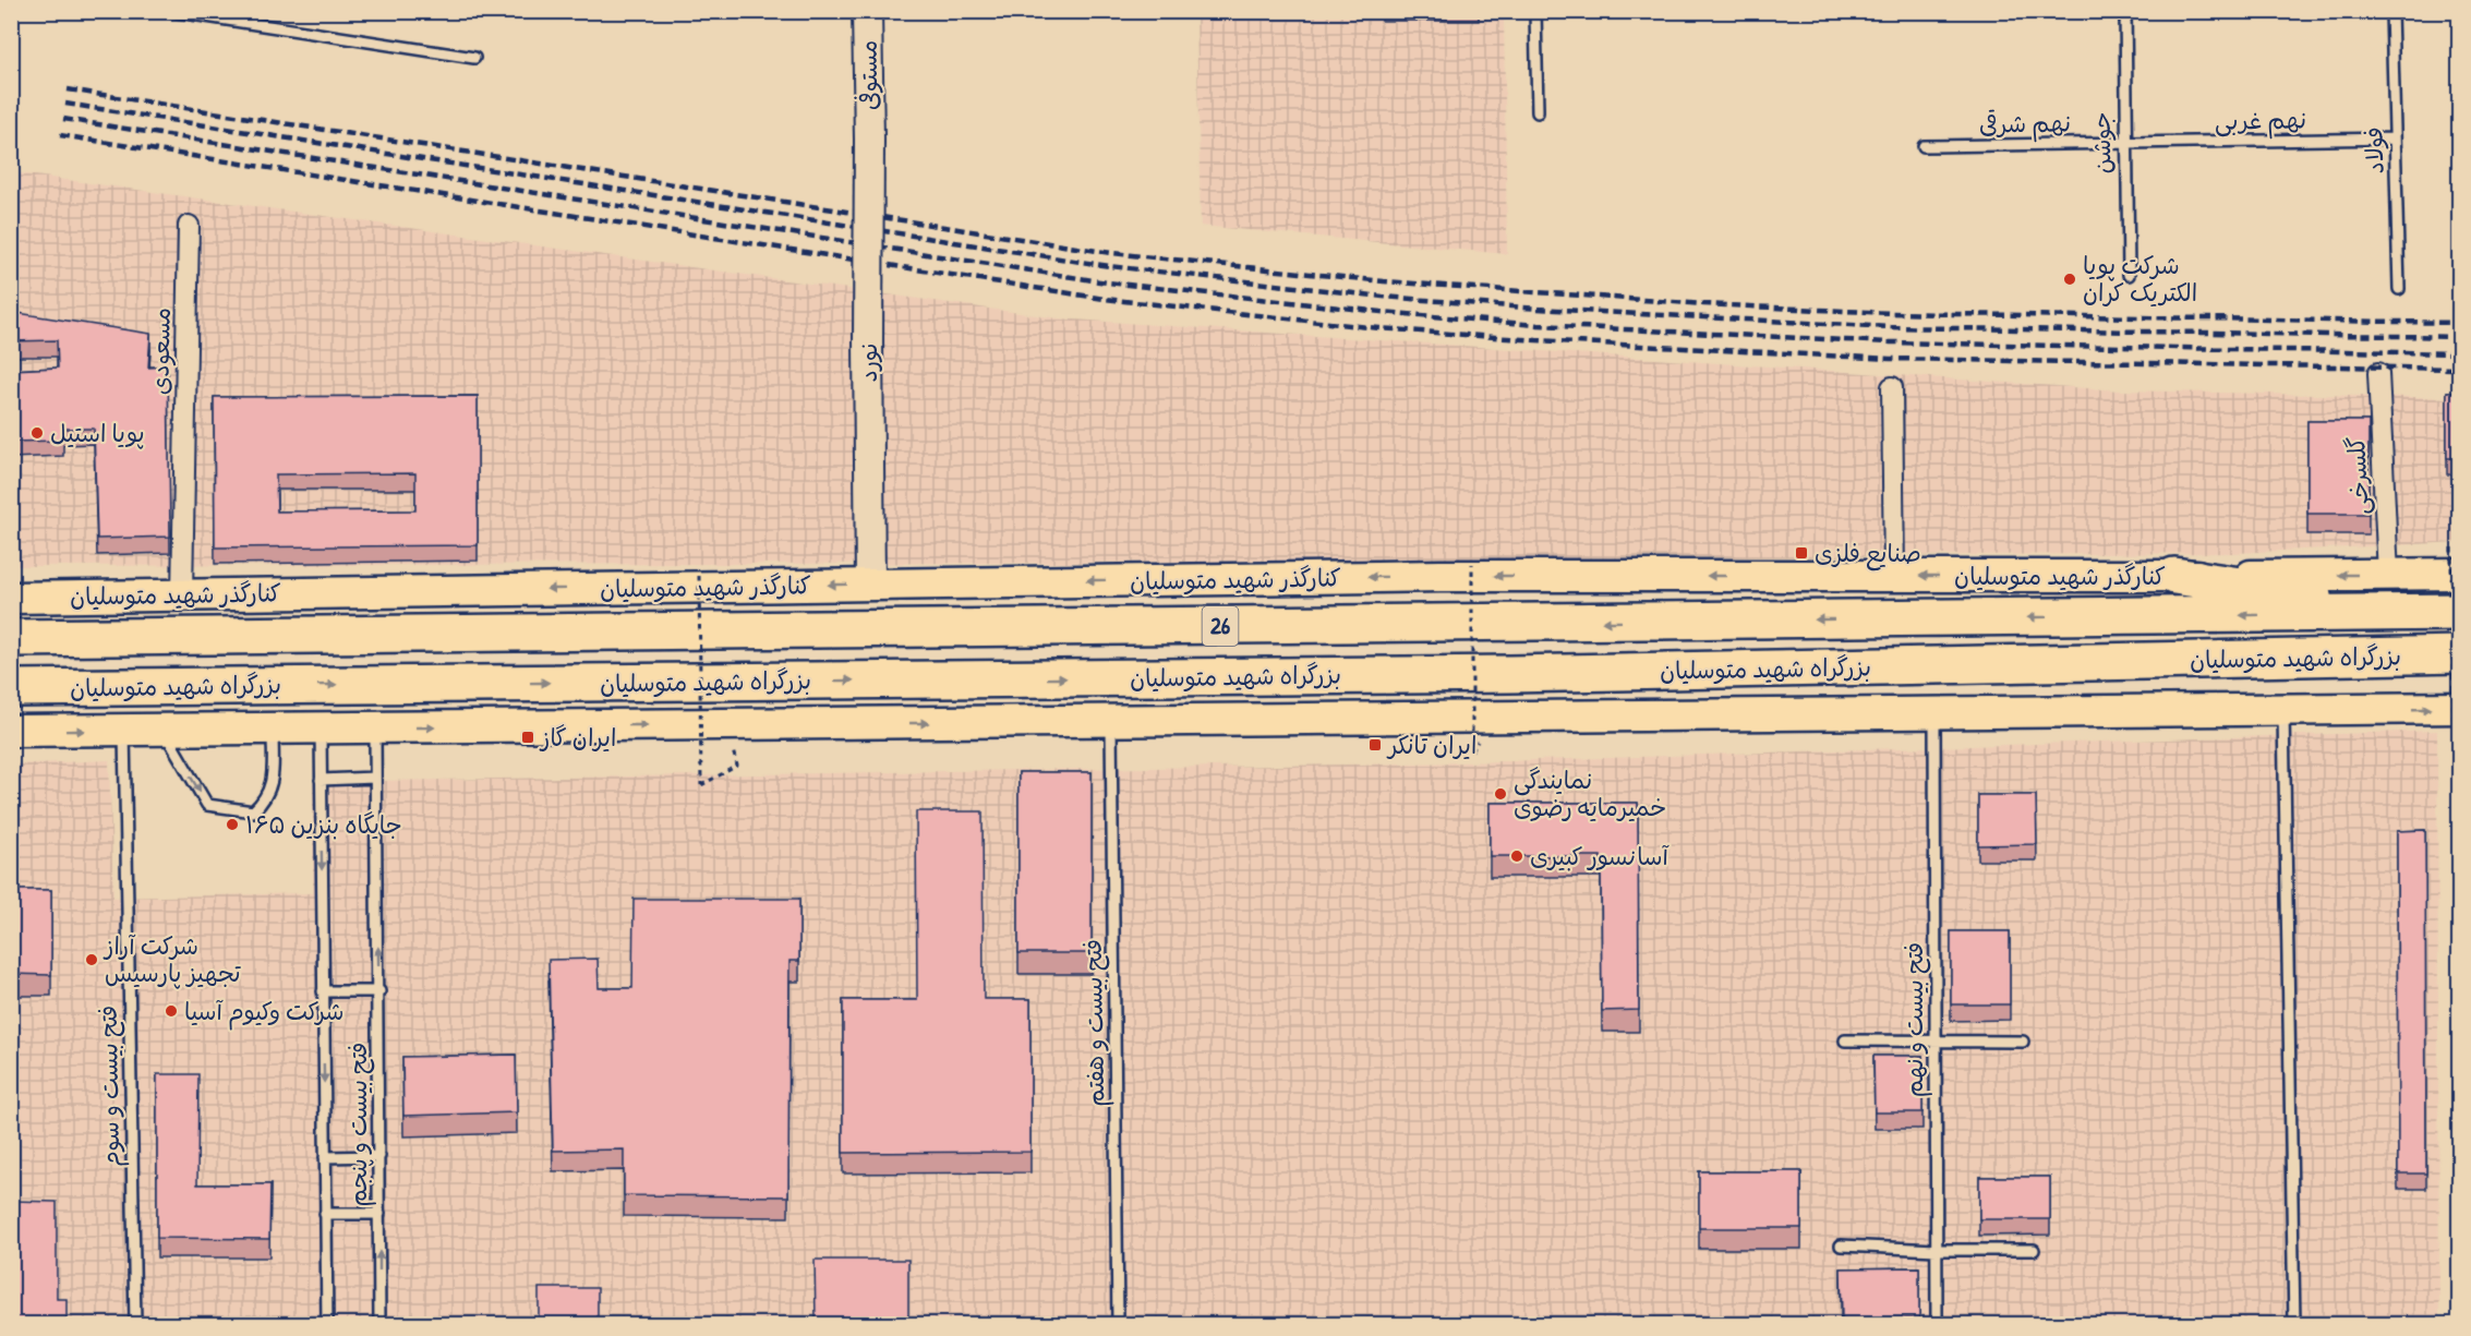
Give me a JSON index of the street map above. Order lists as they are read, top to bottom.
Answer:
{
  "streets": {
    "highway": ["26", "بزرگراه شهید متوسلیان"],
    "main road": ["کنارگذر شهید متوسلیان"],
    "street": [
      "مستوفی",
      "مسعودی",
      "نورد",
      "گلسرخی"
    ],
    "lane": [
      "نهم غربی",
      "نهم شرقی",
      "جوشن",
      "فولاد",
      "فتح بیست و نهم",
      "فتح بیست و هفتم",
      "فتح بیست و سوم",
      "فتح بیست و پنجم"
    ]
  },
  "crossings": [
    ["مستوفی", "نورد"],
    ["نهم غربی", "نهم شرقی"],
    ["نهم غربی", "جوشن"],
    ["نهم غربی", "فولاد"],
    ["نهم شرقی", "جوشن"],
    ["مسعودی", "کنارگذر شهید متوسلیان"],
    ["نورد", "کنارگذر شهید متوسلیان"],
    ["گلسرخی", "کنارگذر شهید متوسلیان"]
  ],
  "places": {
    "other": [
      "شرکت پویا الکتریک کران",
      "پویا استیل",
      "نمایندگی خمیرمایه رضوی",
      "جایگاه بنزین ۱۶۵",
      "آسانسور کبیری",
      "شرکت آراز تجهیز پارسیس",
      "شرکت وکیوم آسیا"
    ],
    "transit": ["صنایع فلزی", "ایران گاز", "ایران تانکر"]
  }
}
